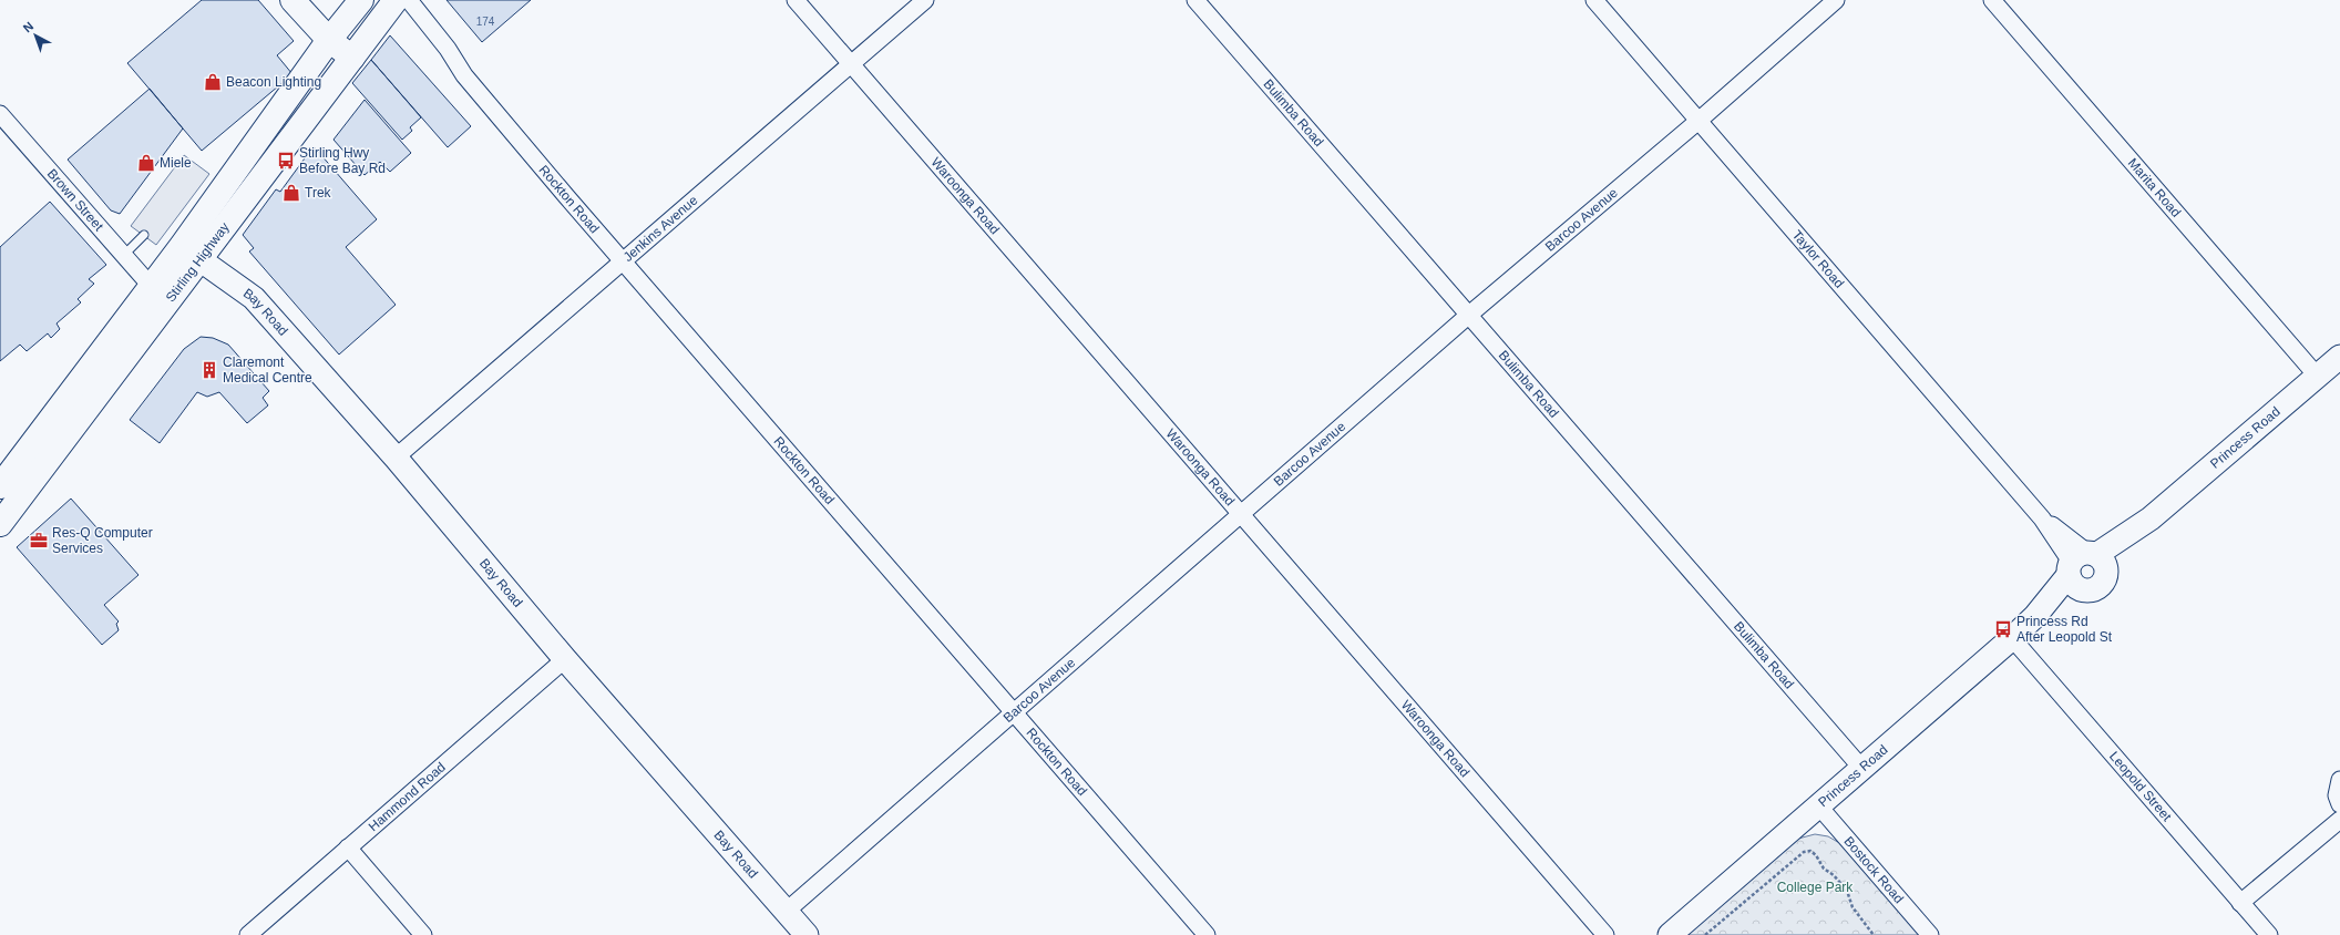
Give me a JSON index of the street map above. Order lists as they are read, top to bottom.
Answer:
{
  "streets": {
    "main road": ["Stirling Highway"],
    "street": [
      "Bulimba Road",
      "Marita Road",
      "Waroonga Road",
      "Rockton Road",
      "Brown Street",
      "Barcoo Avenue",
      "Jenkins Avenue",
      "Taylor Road",
      "Bay Road",
      "Princess Road",
      "Leopold Street",
      "Hammond Road",
      "Bostock Road"
    ]
  },
  "crossings": [
    ["Bulimba Road", "Barcoo Avenue"],
    ["Bulimba Road", "Princess Road"],
    ["Marita Road", "Princess Road"],
    ["Waroonga Road", "Barcoo Avenue"],
    ["Waroonga Road", "Jenkins Avenue"],
    ["Rockton Road", "Barcoo Avenue"],
    ["Rockton Road", "Jenkins Avenue"],
    ["Brown Street", "Stirling Highway"],
    ["Barcoo Avenue", "Taylor Road"],
    ["Barcoo Avenue", "Bay Road"],
    ["Jenkins Avenue", "Bay Road"],
    ["Taylor Road", "Princess Road"],
    ["Stirling Highway", "Bay Road"],
    ["Bay Road", "Hammond Road"],
    ["Princess Road", "Leopold Street"],
    ["Princess Road", "Bostock Road"]
  ],
  "parks": ["College Park"],
  "places": {
    "shop": ["Beacon Lighting", "Miele", "Trek"],
    "bus stop": ["Stirling Hwy Before Bay Rd", "Princess Rd After Leopold St"],
    "building": ["Claremont Medical Centre"],
    "office": ["Res-Q Computer Services"]
  },
  "house_numbers": ["174"],
  "north": "top left"
}
